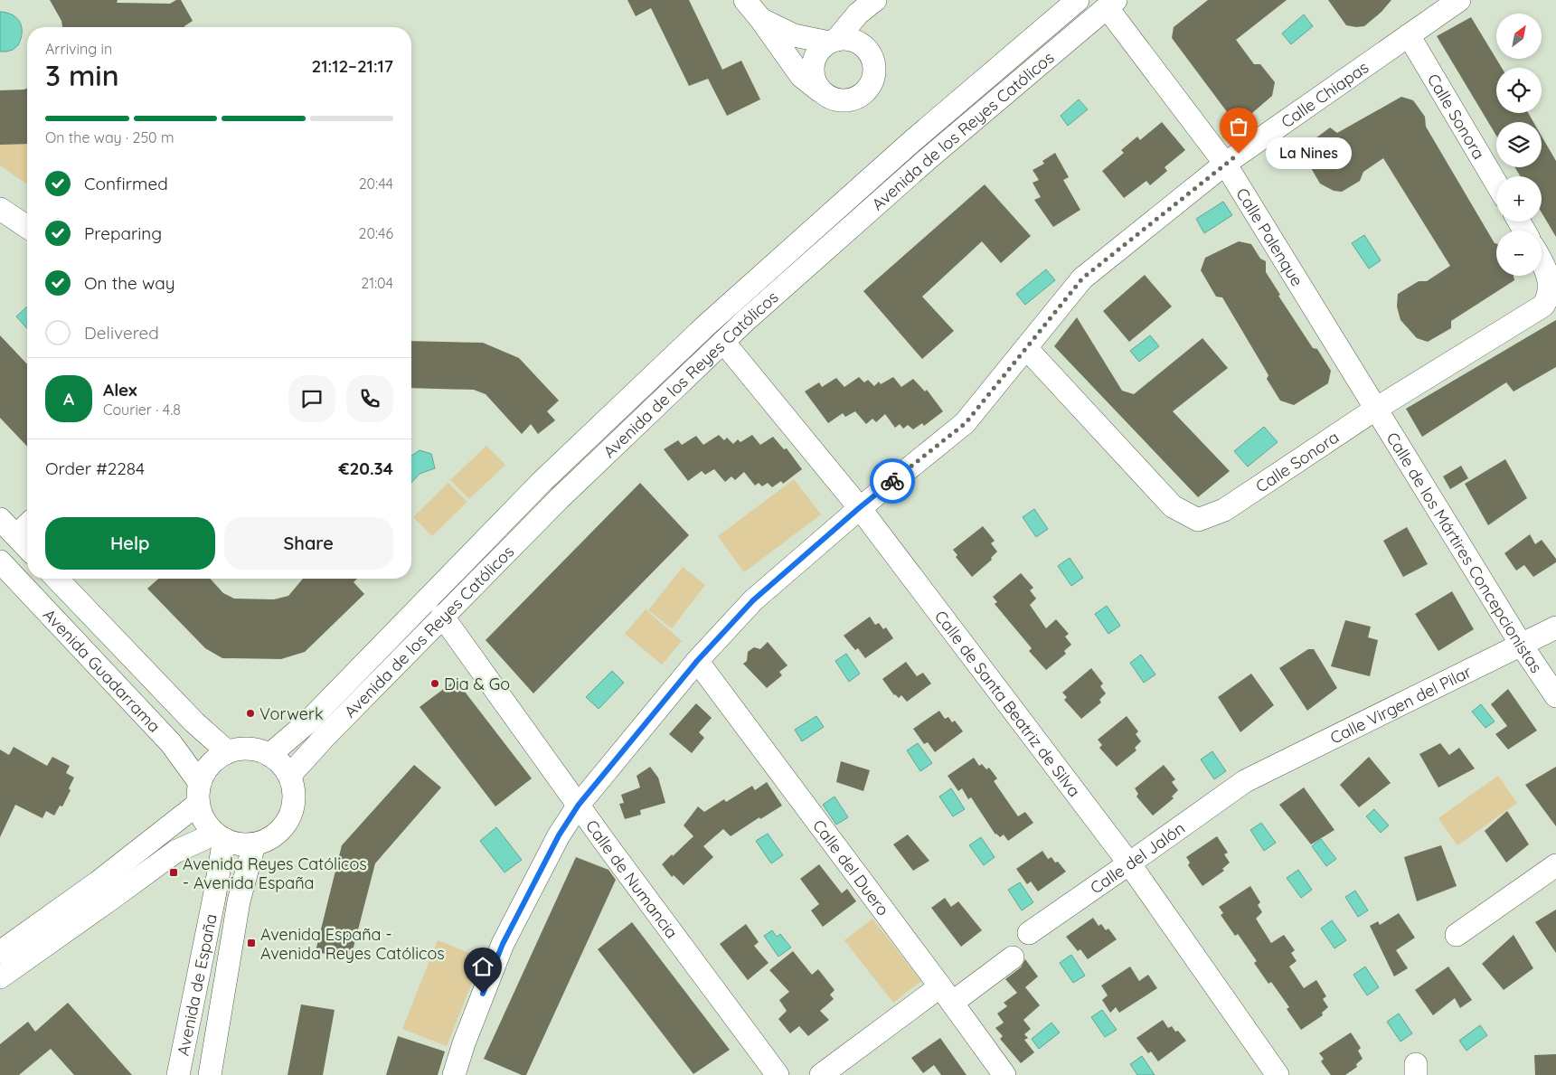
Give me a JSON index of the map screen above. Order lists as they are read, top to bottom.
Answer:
{
  "streets": {
    "street": [
      "Calle Chiapas",
      "Calle Sonora",
      "Avenida de los Reyes Católicos",
      "Calle Palenque",
      "Calle de los Mártires Concepcionistas",
      "Avenida Guadarrama",
      "Calle de Santa Beatriz de Silva",
      "Calle Virgen del Pilar",
      "Calle del Jalón",
      "Calle del Duero",
      "Calle de Numancia",
      "Avenida de España"
    ]
  },
  "crossings": [
    ["Calle Chiapas", "Calle Sonora"],
    ["Calle Chiapas", "Calle Palenque"],
    ["Calle Chiapas", "Calle de Santa Beatriz de Silva"],
    ["Calle Chiapas", "Calle del Duero"],
    ["Calle Chiapas", "Calle de Numancia"],
    ["Calle Sonora", "Calle Palenque"],
    ["Calle Sonora", "Calle de los Mártires Concepcionistas"],
    ["Avenida de los Reyes Católicos", "Calle Palenque"],
    ["Avenida de los Reyes Católicos", "Avenida Guadarrama"],
    ["Avenida de los Reyes Católicos", "Calle de Santa Beatriz de Silva"],
    ["Avenida de los Reyes Católicos", "Calle de Numancia"],
    ["Avenida de los Reyes Católicos", "Avenida de España"],
    ["Calle Palenque", "Calle de los Mártires Concepcionistas"],
    ["Calle de los Mártires Concepcionistas", "Calle Virgen del Pilar"],
    ["Avenida Guadarrama", "Avenida de España"],
    ["Calle de Santa Beatriz de Silva", "Calle del Jalón"],
    ["Calle Virgen del Pilar", "Calle del Jalón"]
  ],
  "places": {
    "other": ["La Nines", "Dia & Go", "Vorwerk"],
    "transit": ["Avenida Reyes Católicos - Avenida España", "Avenida España - Avenida Reyes Católicos"]
  },
  "north": "top right",
  "page": {
    "map_buttons": ["+", "−"],
    "heading": ["3 min", "Arriving in", "21:12–21:17"],
    "panel": [
      "Alex",
      "Courier · 4.8",
      "Order #2284",
      "€20.34"
    ],
    "bar": "On the way · 250 m",
    "bubble": "La Nines",
    "list": [
      ["Confirmed", "20:44"],
      ["Preparing", "20:46"],
      ["On the way", "21:04"],
      "Delivered"
    ],
    "round": "A",
    "buttons": ["Help", "Share"]
  }
}
